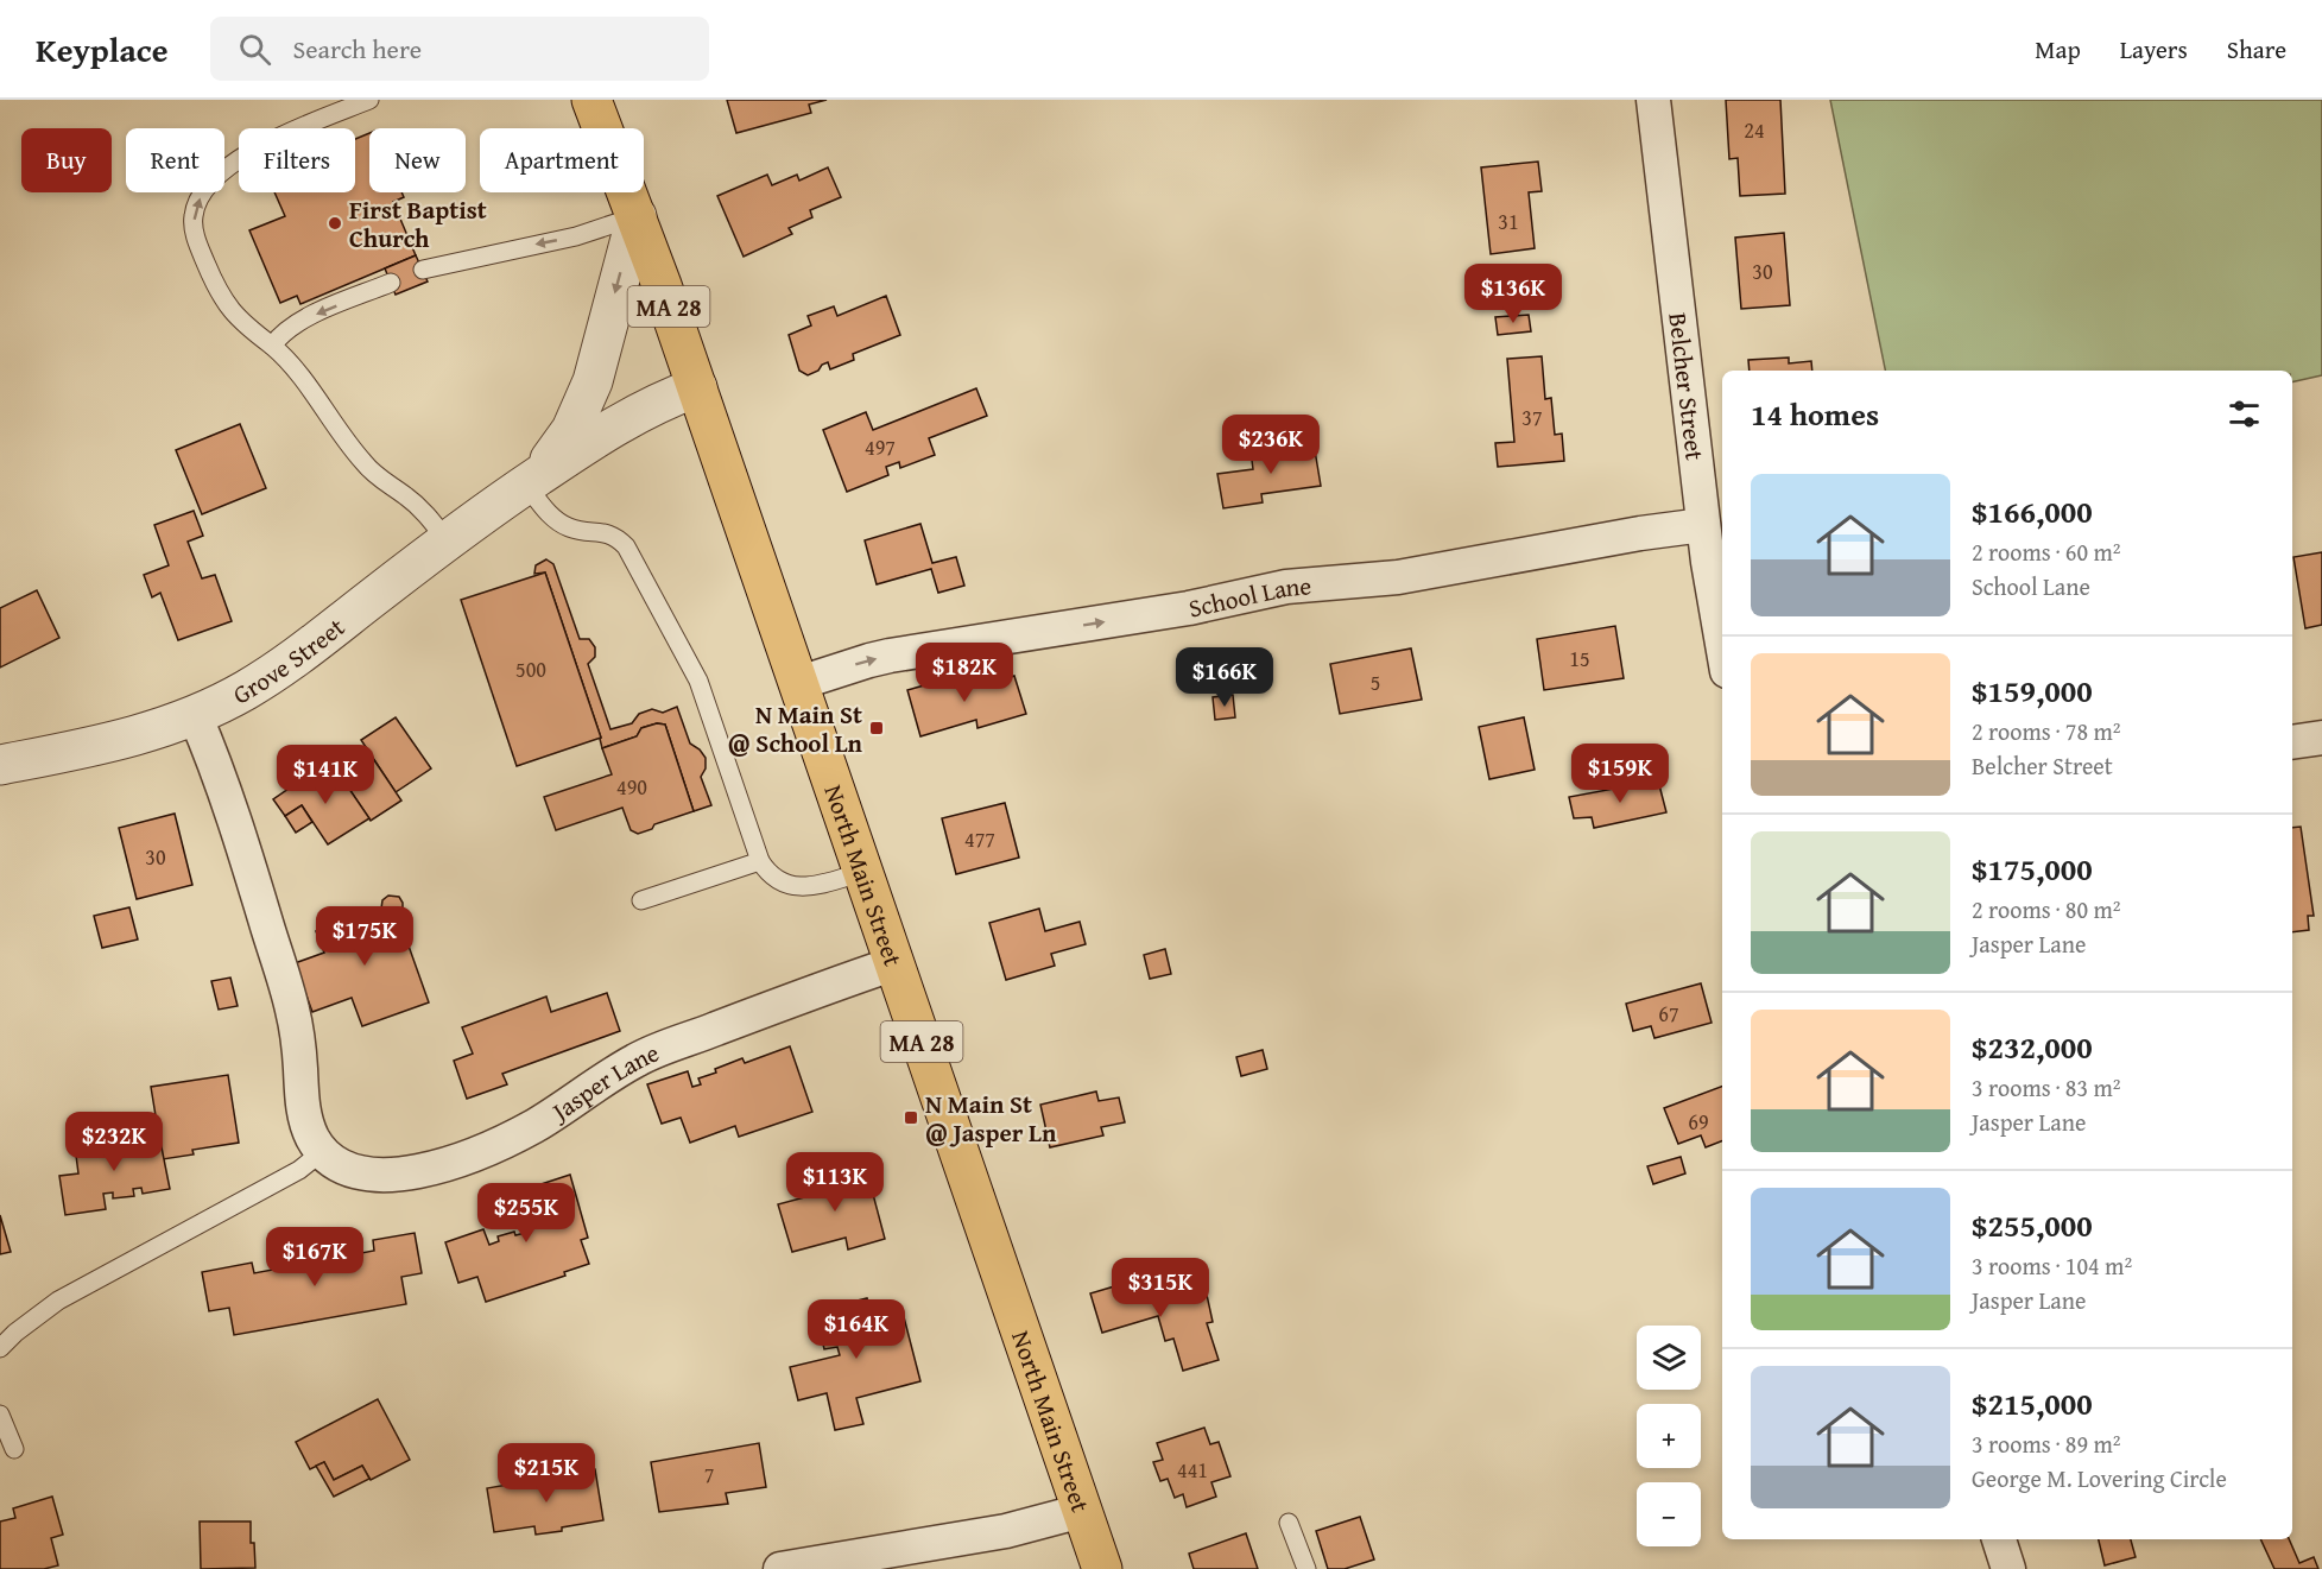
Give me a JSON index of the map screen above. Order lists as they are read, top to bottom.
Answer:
{
  "streets": {
    "main road": ["MA 28", "North Main Street"],
    "street": [
      "Belcher Street",
      "School Lane",
      "Grove Street",
      "Jasper Lane"
    ]
  },
  "crossings": [
    ["Belcher Street", "School Lane"],
    ["School Lane", "North Main Street"],
    ["Grove Street", "North Main Street"],
    ["Grove Street", "Jasper Lane"],
    ["North Main Street", "Jasper Lane"]
  ],
  "one_way": ["School Lane"],
  "places": {
    "other": ["First Baptist Church"],
    "transit": ["N Main St @ School Ln", "N Main St @ Jasper Ln"]
  },
  "house_numbers": [
    "24",
    "31",
    "30",
    "37",
    "497",
    "15",
    "500",
    "5",
    "490",
    "477",
    "30",
    "67",
    "69",
    "441",
    "7"
  ],
  "page": {
    "header": "Keyplace",
    "search": "Search here",
    "nav": ["Map", "Layers", "Share"],
    "chip": [
      "Buy",
      "Rent",
      "Filters",
      "New",
      "Apartment"
    ],
    "price": [
      "$136K",
      "$236K",
      "$182K",
      "$166K",
      "$159K",
      "$141K",
      "$175K",
      "$232K",
      "$113K",
      "$255K",
      "$167K",
      "$315K",
      "$164K",
      "$215K"
    ],
    "heading": "14 homes",
    "list": [
      {
        "name": "$166,000",
        "note": "2 rooms · 60 m² · School Lane"
      },
      {
        "name": "$159,000",
        "note": "2 rooms · 78 m² · Belcher Street"
      },
      {
        "name": "$175,000",
        "note": "2 rooms · 80 m² · Jasper Lane"
      },
      {
        "name": "$232,000",
        "note": "3 rooms · 83 m² · Jasper Lane"
      },
      {
        "name": "$255,000",
        "note": "3 rooms · 104 m² · Jasper Lane"
      },
      {
        "name": "$215,000",
        "note": "3 rooms · 89 m² · George M. Lovering Circle"
      }
    ],
    "map_buttons": ["+", "−"]
  }
}
